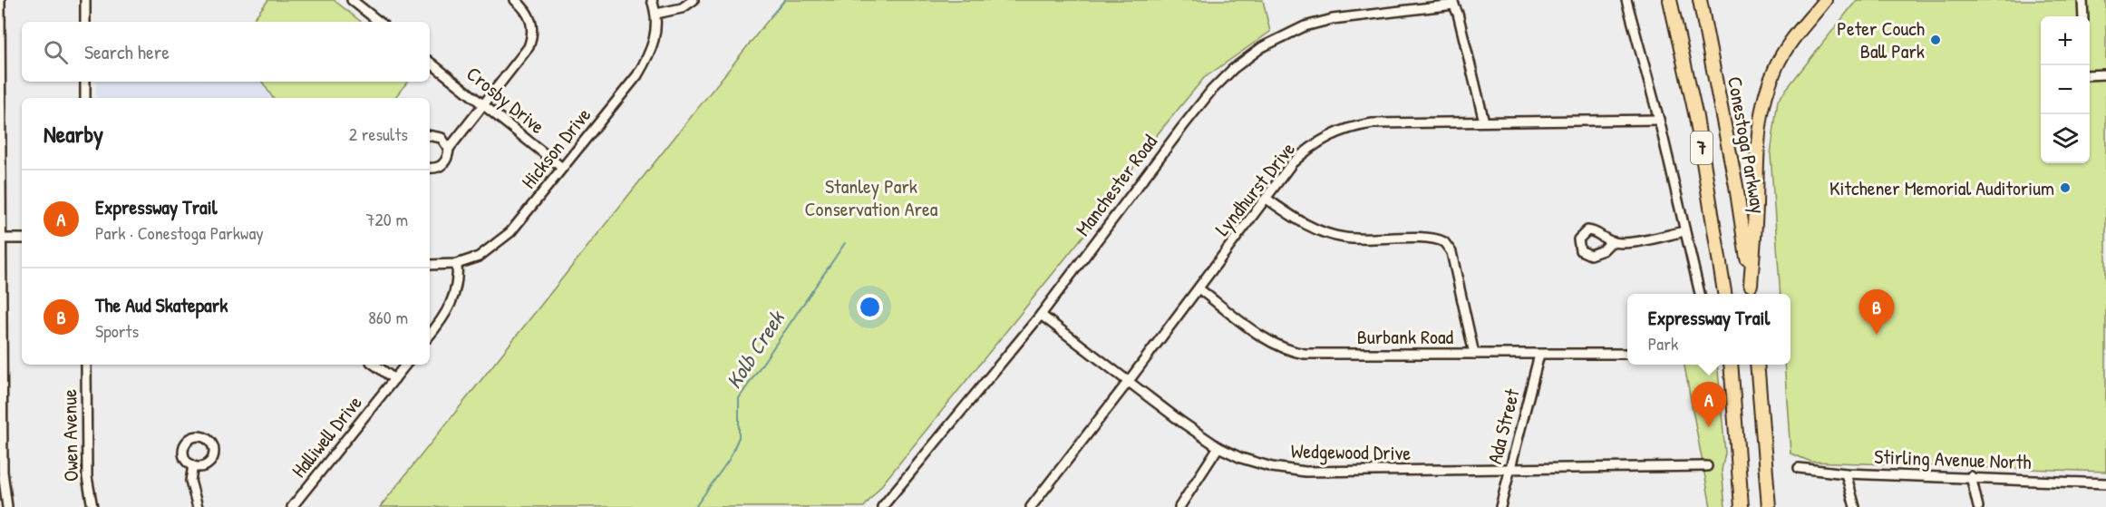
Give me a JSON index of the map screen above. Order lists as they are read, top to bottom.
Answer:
{
  "streets": {
    "highway": ["Conestoga Parkway", "7"],
    "street": [
      "Crosby Drive",
      "Hickson Drive",
      "Manchester Road",
      "Lyndhurst Drive",
      "Burbank Road",
      "Ada Street",
      "Owen Avenue",
      "Halliwell Drive",
      "Wedgewood Drive",
      "Stirling Avenue North"
    ]
  },
  "crossings": [
    ["Crosby Drive", "Hickson Drive"],
    ["Manchester Road", "Wedgewood Drive"],
    ["Lyndhurst Drive", "Burbank Road"],
    ["Lyndhurst Drive", "Wedgewood Drive"],
    ["Burbank Road", "Ada Street"],
    ["Ada Street", "Wedgewood Drive"]
  ],
  "water": ["Kolb Creek"],
  "parks": ["Stanley Park Conservation Area"],
  "places": ["Peter Couch Ball Park", "Kitchener Memorial Auditorium"],
  "page": {
    "map_buttons": ["+", "−"],
    "search": "Search here",
    "heading": ["Nearby", "2 results"],
    "list": [
      {
        "mark": "A",
        "name": "Expressway Trail",
        "note": "Park · Conestoga Parkway",
        "value": "720 m"
      },
      {
        "mark": "B",
        "name": "The Aud Skatepark",
        "note": "Sports",
        "value": "860 m"
      }
    ],
    "pins": ["B", "A"],
    "popup": ["Expressway Trail", "Park"]
  }
}
